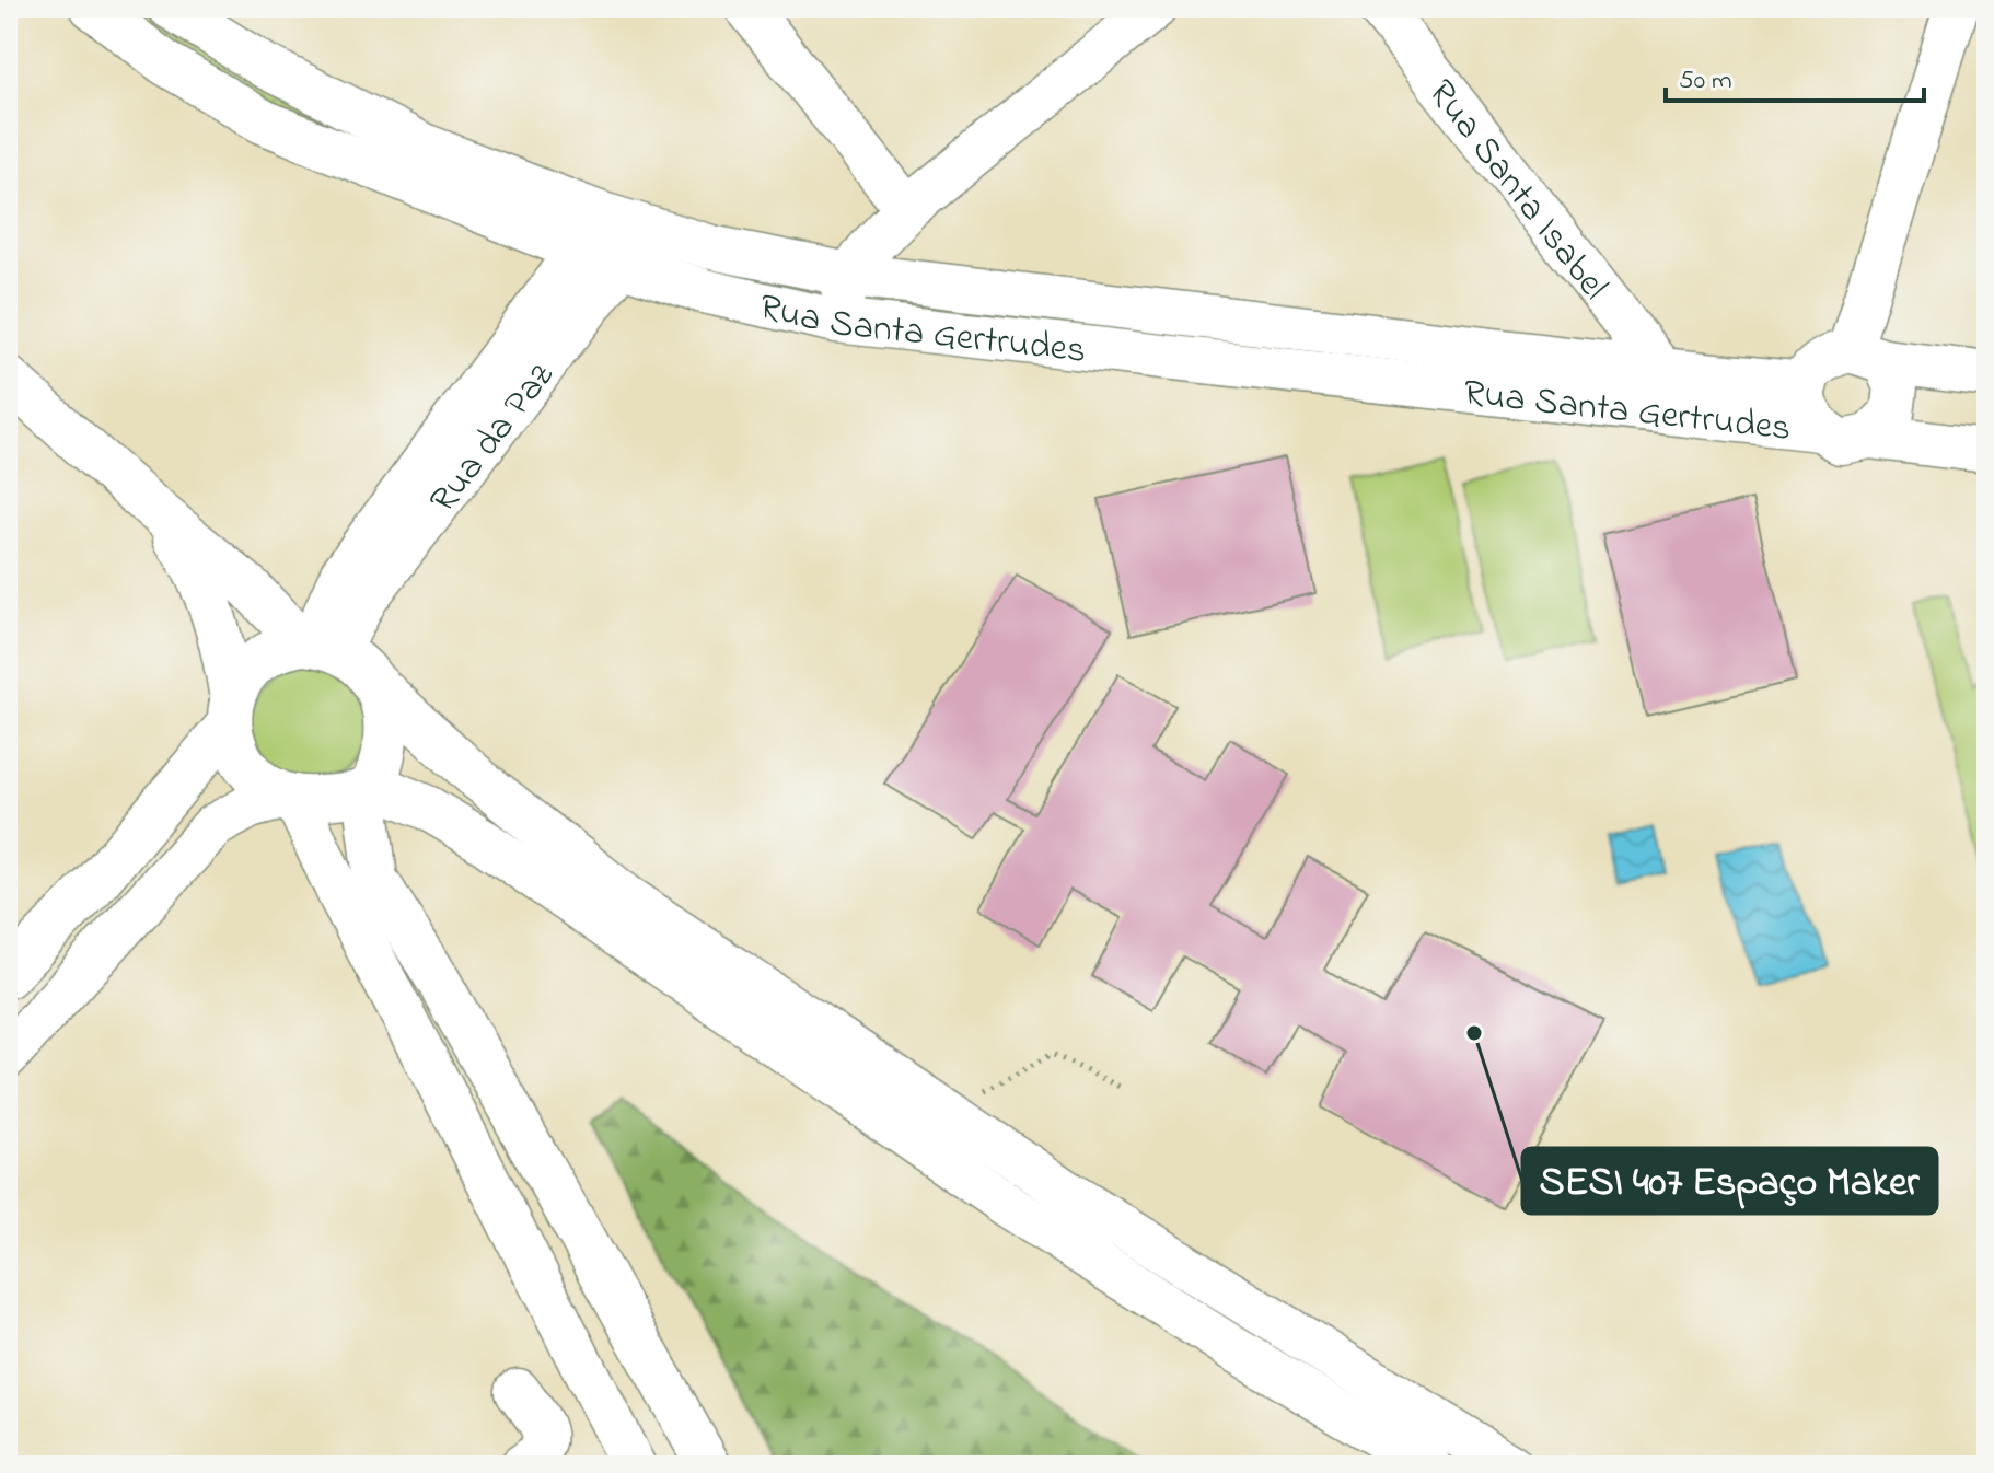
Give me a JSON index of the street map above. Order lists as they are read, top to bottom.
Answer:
{
  "streets": {
    "street": ["Rua Santa Isabel", "Rua Santa Gertrudes", "Rua da Paz"]
  },
  "crossings": [
    ["Rua Santa Isabel", "Rua Santa Gertrudes"],
    ["Rua Santa Gertrudes", "Rua da Paz"]
  ],
  "places": ["SESI 407 Espaço Maker"],
  "scale_bar": "50 m"
}
